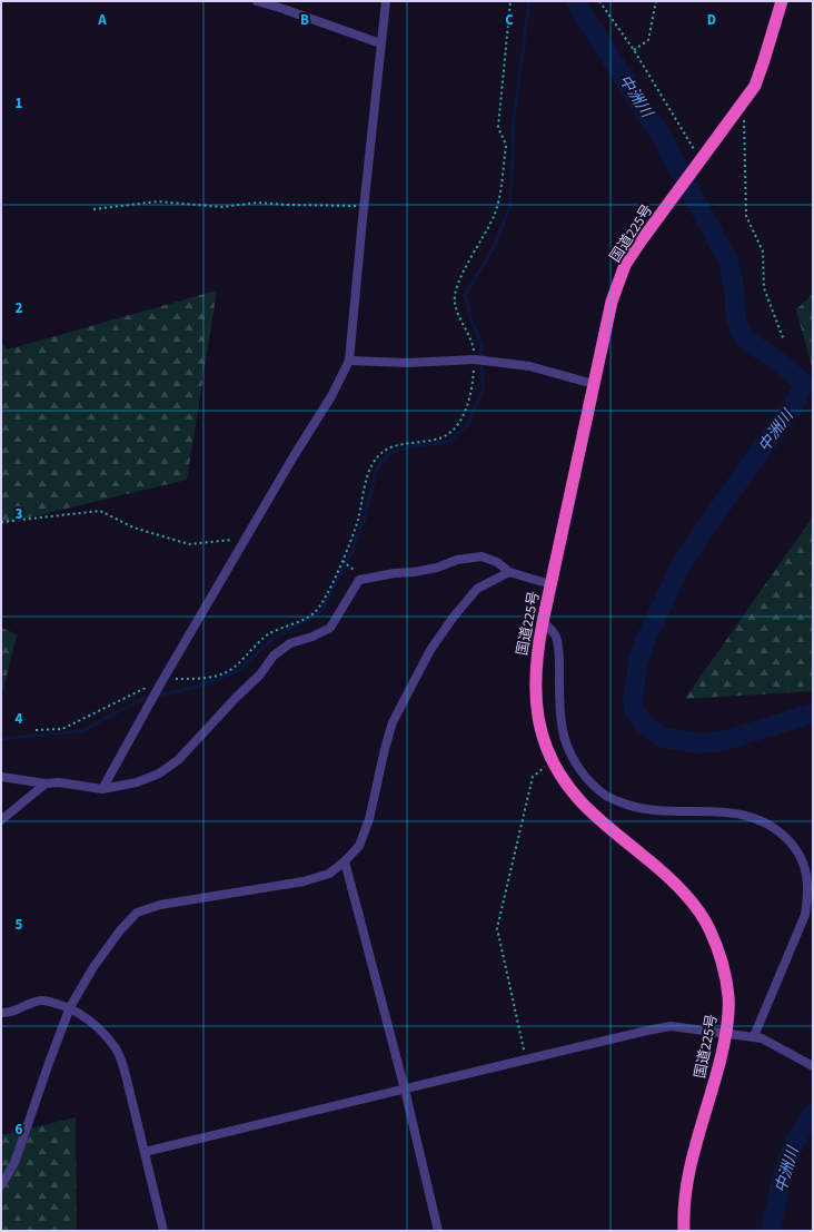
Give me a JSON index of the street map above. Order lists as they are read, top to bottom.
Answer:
{
  "streets": {
    "highway": ["国道225号"]
  },
  "water": ["中洲川"],
  "grid": {
    "columns": [
      "A",
      "B",
      "C",
      "D"
    ],
    "rows": [
      "1",
      "2",
      "3",
      "4",
      "5",
      "6"
    ]
  }
}
